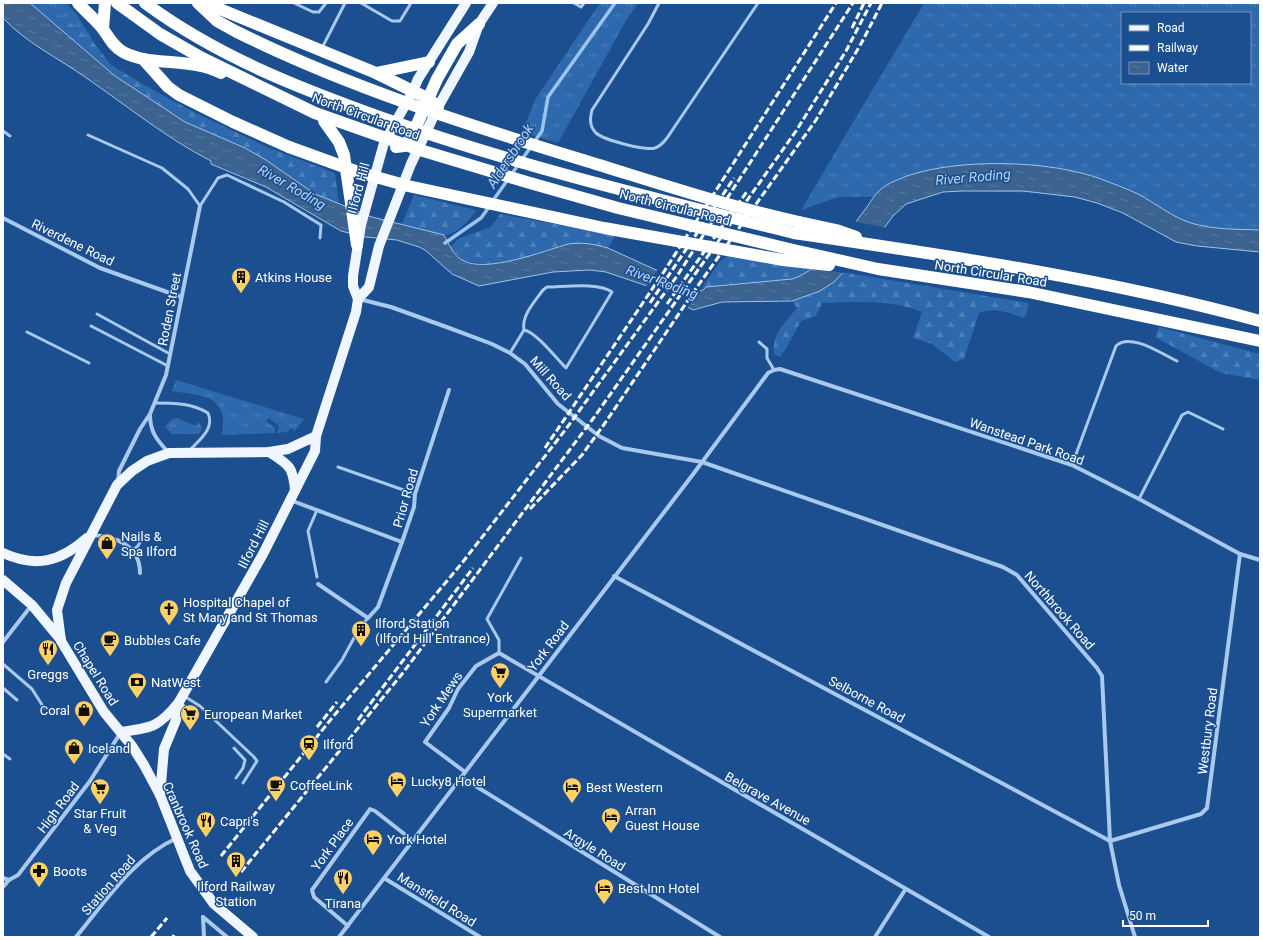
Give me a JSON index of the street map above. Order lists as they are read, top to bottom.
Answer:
{
  "streets": {
    "highway": ["North Circular Road"],
    "main road": ["Ilford Hill", "Chapel Road", "Cranbrook Road"],
    "street": [
      "Riverdene Road",
      "Roden Street",
      "Mill Road",
      "Wanstead Park Road",
      "Prior Road",
      "Northbrook Road",
      "York Road",
      "York Mews",
      "Selborne Road",
      "Westbury Road",
      "Belgrave Avenue",
      "High Road",
      "York Place",
      "Argyle Road",
      "Station Road",
      "Mansfield Road"
    ]
  },
  "crossings": [
    ["Ilford Hill", "Mill Road"],
    ["Ilford Hill", "Prior Road"],
    ["Ilford Hill", "Cranbrook Road"],
    ["Riverdene Road", "Roden Street"],
    ["Roden Street", "Chapel Road"],
    ["Mill Road", "Northbrook Road"],
    ["Mill Road", "York Road"],
    ["Wanstead Park Road", "York Road"],
    ["Wanstead Park Road", "Westbury Road"],
    ["Northbrook Road", "York Road"],
    ["Northbrook Road", "Selborne Road"],
    ["Northbrook Road", "Westbury Road"],
    ["York Road", "York Mews"],
    ["York Road", "Selborne Road"],
    ["York Road", "Belgrave Avenue"],
    ["York Road", "York Place"],
    ["York Road", "Argyle Road"],
    ["York Road", "Mansfield Road"],
    ["Chapel Road", "High Road"],
    ["Chapel Road", "Cranbrook Road"],
    ["Selborne Road", "Westbury Road"],
    ["High Road", "Cranbrook Road"],
    ["Cranbrook Road", "Station Road"]
  ],
  "water": ["Aldersbrook", "River Roding"],
  "places": {
    "building": ["Atkins House", "Ilford Station (Ilford Hill Entrance)", "Ilford Railway Station"],
    "shop": ["Nails & Spa Ilford", "Coral", "Iceland"],
    "church": ["Hospital Chapel of St Mary and St Thomas"],
    "cafe": ["Bubbles Cafe", "CoffeeLink"],
    "restaurant": ["Greggs", "Capri's", "Tirana"],
    "supermarket": ["York Supermarket", "European Market", "Star Fruit & Veg"],
    "bank": ["NatWest"],
    "station": ["Ilford"],
    "hotel": [
      "Lucky8 Hotel",
      "Best Western",
      "Arran Guest House",
      "York Hotel",
      "Best Inn Hotel"
    ],
    "pharmacy": ["Boots"]
  },
  "legend": ["Road", "Railway", "Water"],
  "scale_bar": "50 m"
}
